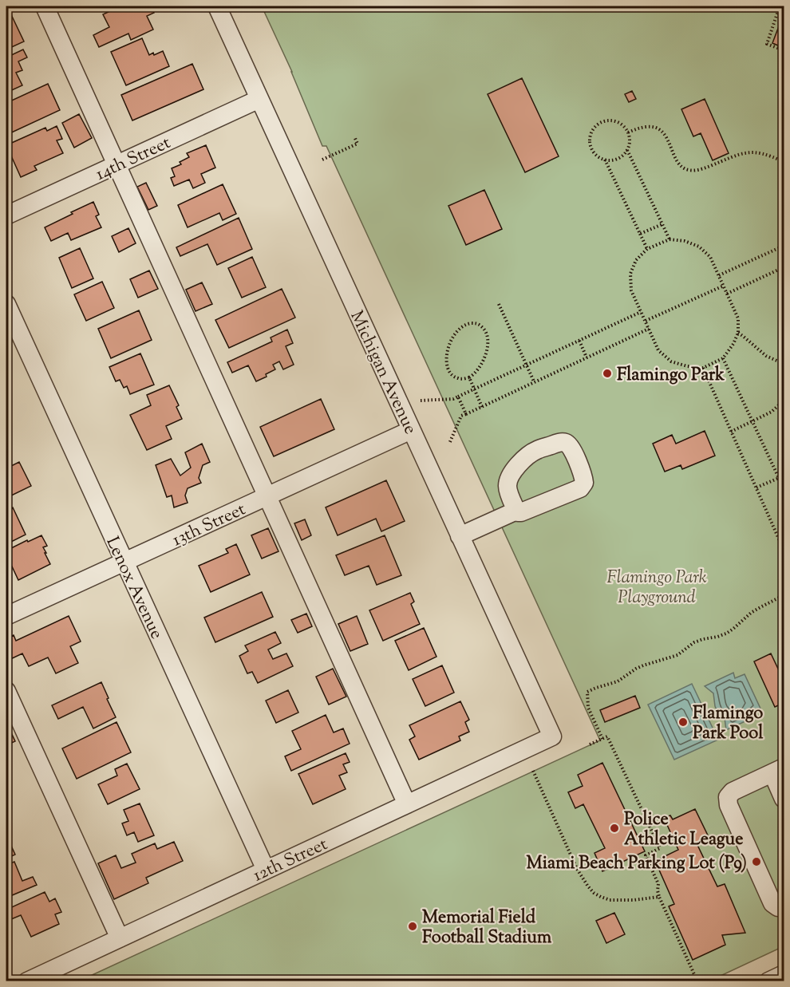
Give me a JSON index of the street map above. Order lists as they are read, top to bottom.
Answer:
{
  "streets": {
    "street": [
      "14th Street",
      "Michigan Avenue",
      "13th Street",
      "Lenox Avenue",
      "12th Street"
    ]
  },
  "crossings": [
    ["14th Street", "Michigan Avenue"],
    ["Michigan Avenue", "13th Street"],
    ["Michigan Avenue", "12th Street"],
    ["13th Street", "Lenox Avenue"],
    ["Lenox Avenue", "12th Street"]
  ],
  "parks": ["Flamingo Park Playground"],
  "places": [
    "Flamingo Park",
    "Flamingo Park Pool",
    "Police Athletic League",
    "Miami Beach Parking Lot (P9)",
    "Memorial Field Football Stadium"
  ]
}
